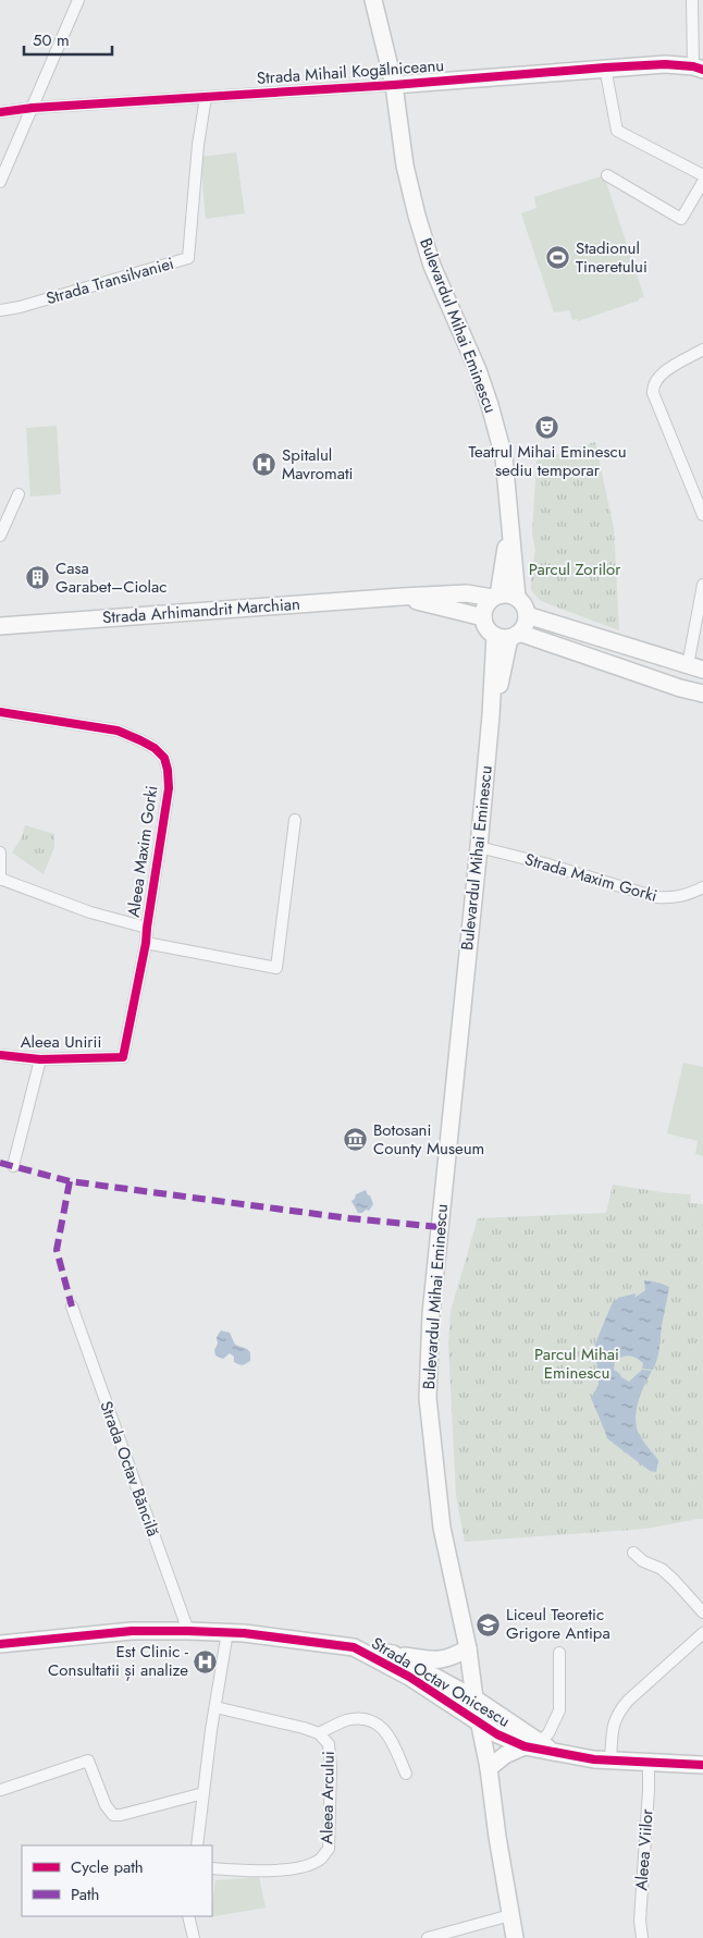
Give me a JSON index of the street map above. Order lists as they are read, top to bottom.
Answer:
{
  "streets": {
    "main road": [
      "Strada Mihail Kogălniceanu",
      "Bulevardul Mihai Eminescu",
      "Strada Arhimandrit Marchian",
      "Strada Octav Onicescu"
    ],
    "street": [
      "Strada Transilvaniei",
      "Aleea Maxim Gorki",
      "Strada Maxim Gorki",
      "Aleea Unirii",
      "Strada Octav Băncilă",
      "Aleea Arcului",
      "Aleea Viilor"
    ]
  },
  "crossings": [
    ["Strada Mihail Kogălniceanu", "Strada Transilvaniei"],
    ["Strada Mihail Kogălniceanu", "Bulevardul Mihai Eminescu"],
    ["Bulevardul Mihai Eminescu", "Strada Arhimandrit Marchian"],
    ["Bulevardul Mihai Eminescu", "Strada Maxim Gorki"],
    ["Bulevardul Mihai Eminescu", "Strada Octav Onicescu"],
    ["Aleea Maxim Gorki", "Aleea Unirii"],
    ["Strada Octav Băncilă", "Strada Octav Onicescu"]
  ],
  "parks": ["Parcul Zorilor", "Parcul Mihai Eminescu"],
  "places": {
    "sports": ["Stadionul Tineretului"],
    "theatre": ["Teatrul Mihai Eminescu sediu temporar"],
    "hospital": ["Spitalul Mavromati", "Est Clinic - Consultatii și analize"],
    "building": ["Casa Garabet–Ciolac"],
    "museum": ["Botosani County Museum"],
    "school or university": ["Liceul Teoretic Grigore Antipa"]
  },
  "legend": ["Cycle path", "Path"],
  "scale_bar": "50 m"
}
